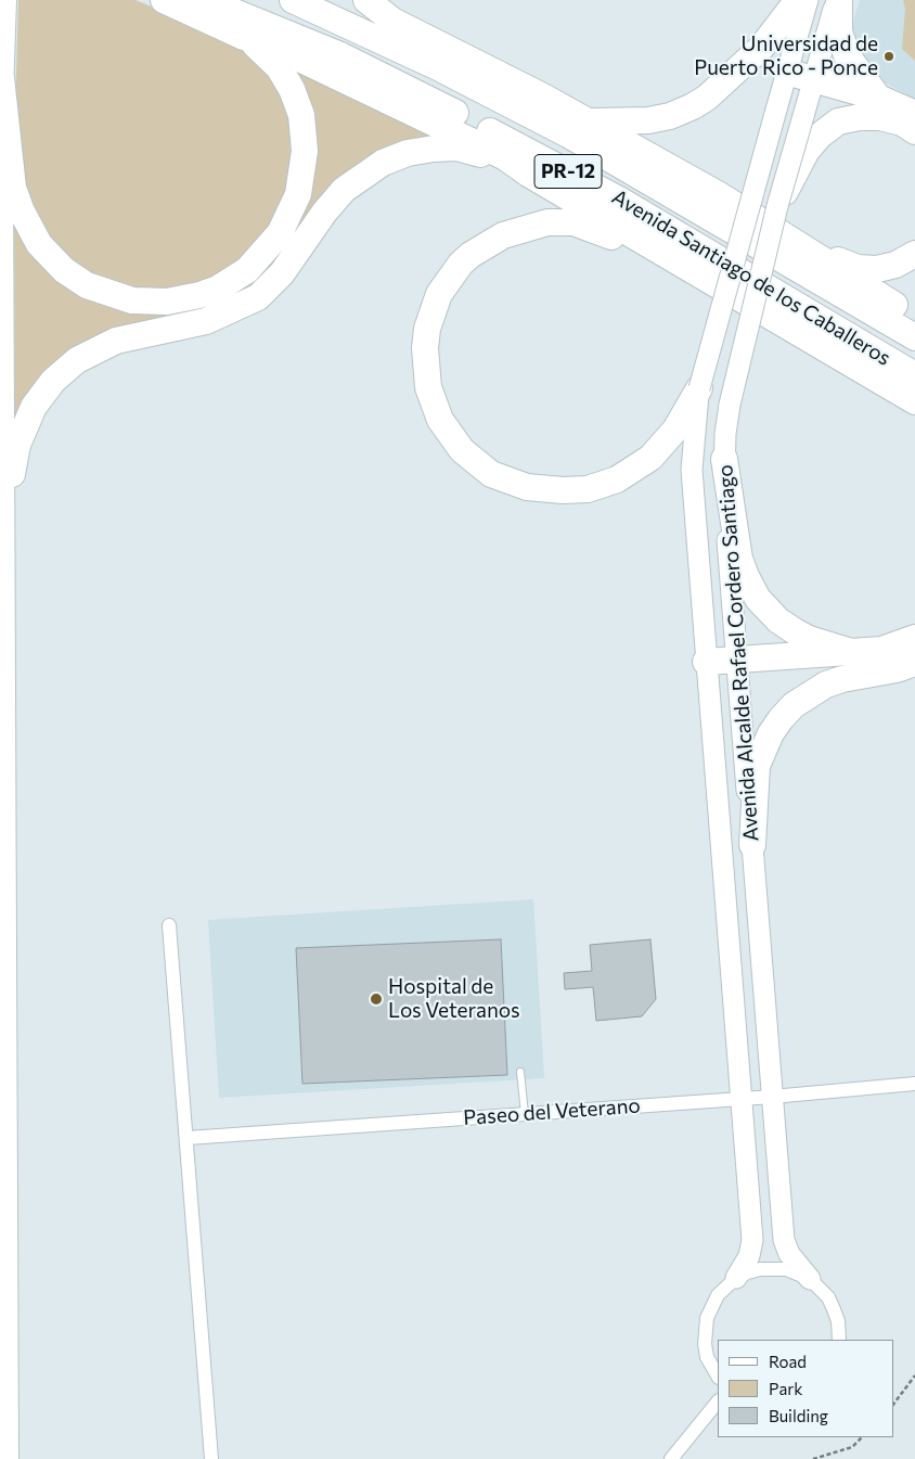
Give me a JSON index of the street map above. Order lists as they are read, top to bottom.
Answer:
{
  "streets": {
    "highway": ["PR-12", "Avenida Santiago de los Caballeros"],
    "street": ["Avenida Alcalde Rafael Cordero Santiago", "Paseo del Veterano"]
  },
  "crossings": [
    ["Avenida Alcalde Rafael Cordero Santiago", "Paseo del Veterano"]
  ],
  "places": ["Universidad de Puerto Rico - Ponce", "Hospital de Los Veteranos"],
  "legend": ["Road", "Park", "Building"]
}
